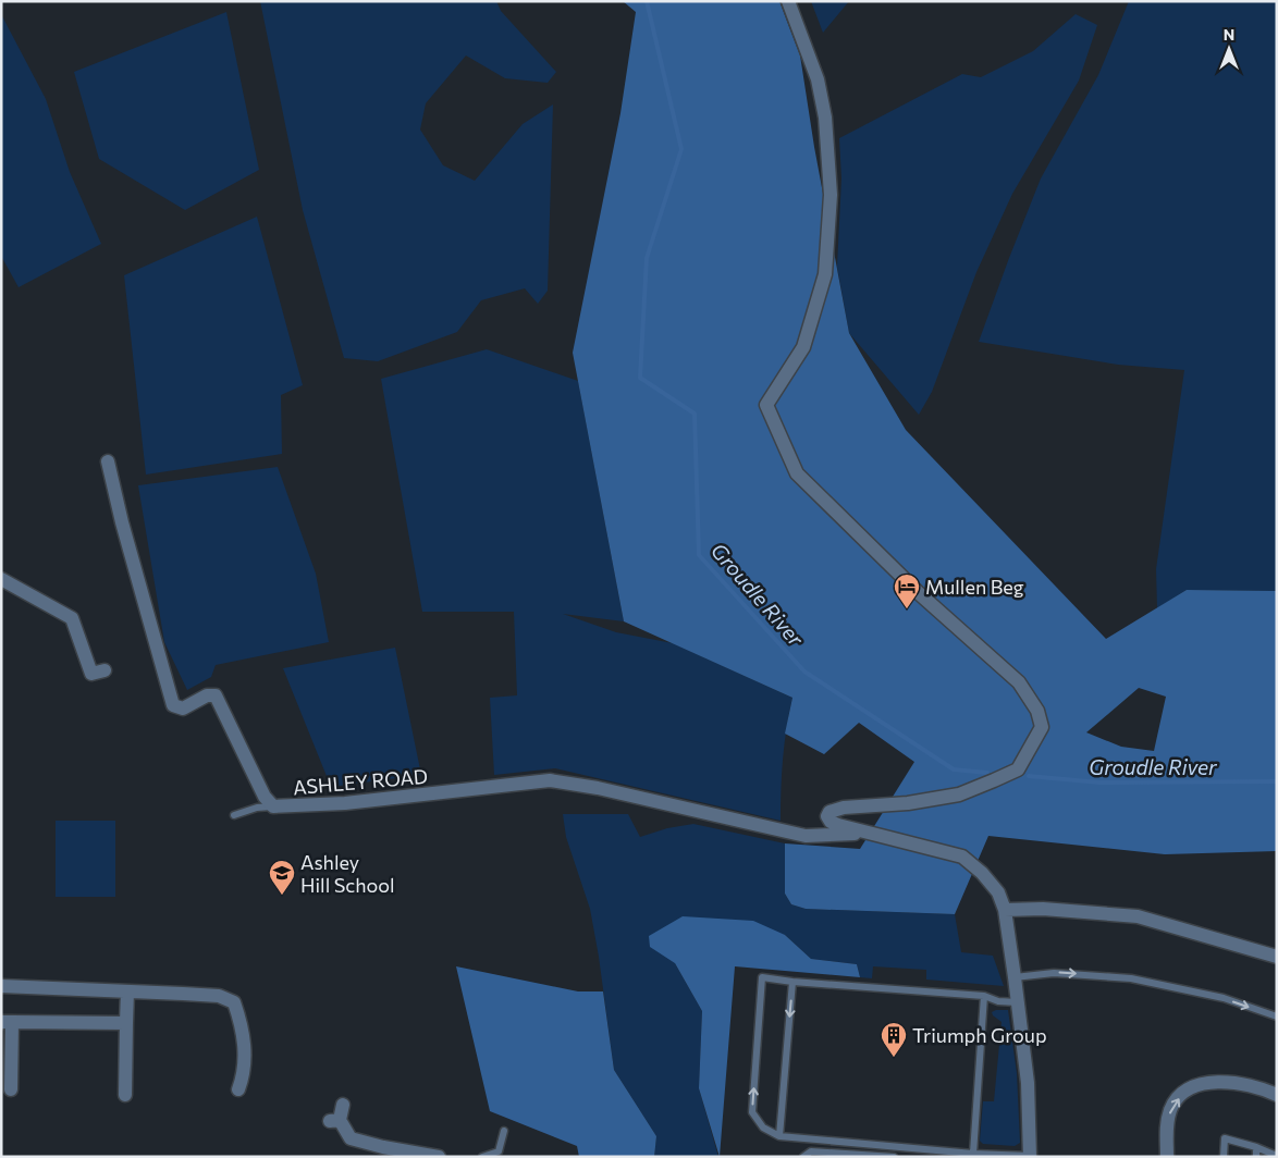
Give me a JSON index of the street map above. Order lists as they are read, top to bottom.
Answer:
{
  "streets": {
    "street": ["ASHLEY ROAD"]
  },
  "water": ["Groudle River"],
  "places": {
    "hotel": ["Mullen Beg"],
    "school or university": ["Ashley Hill School"],
    "building": ["Triumph Group"]
  },
  "north": "top"
}
